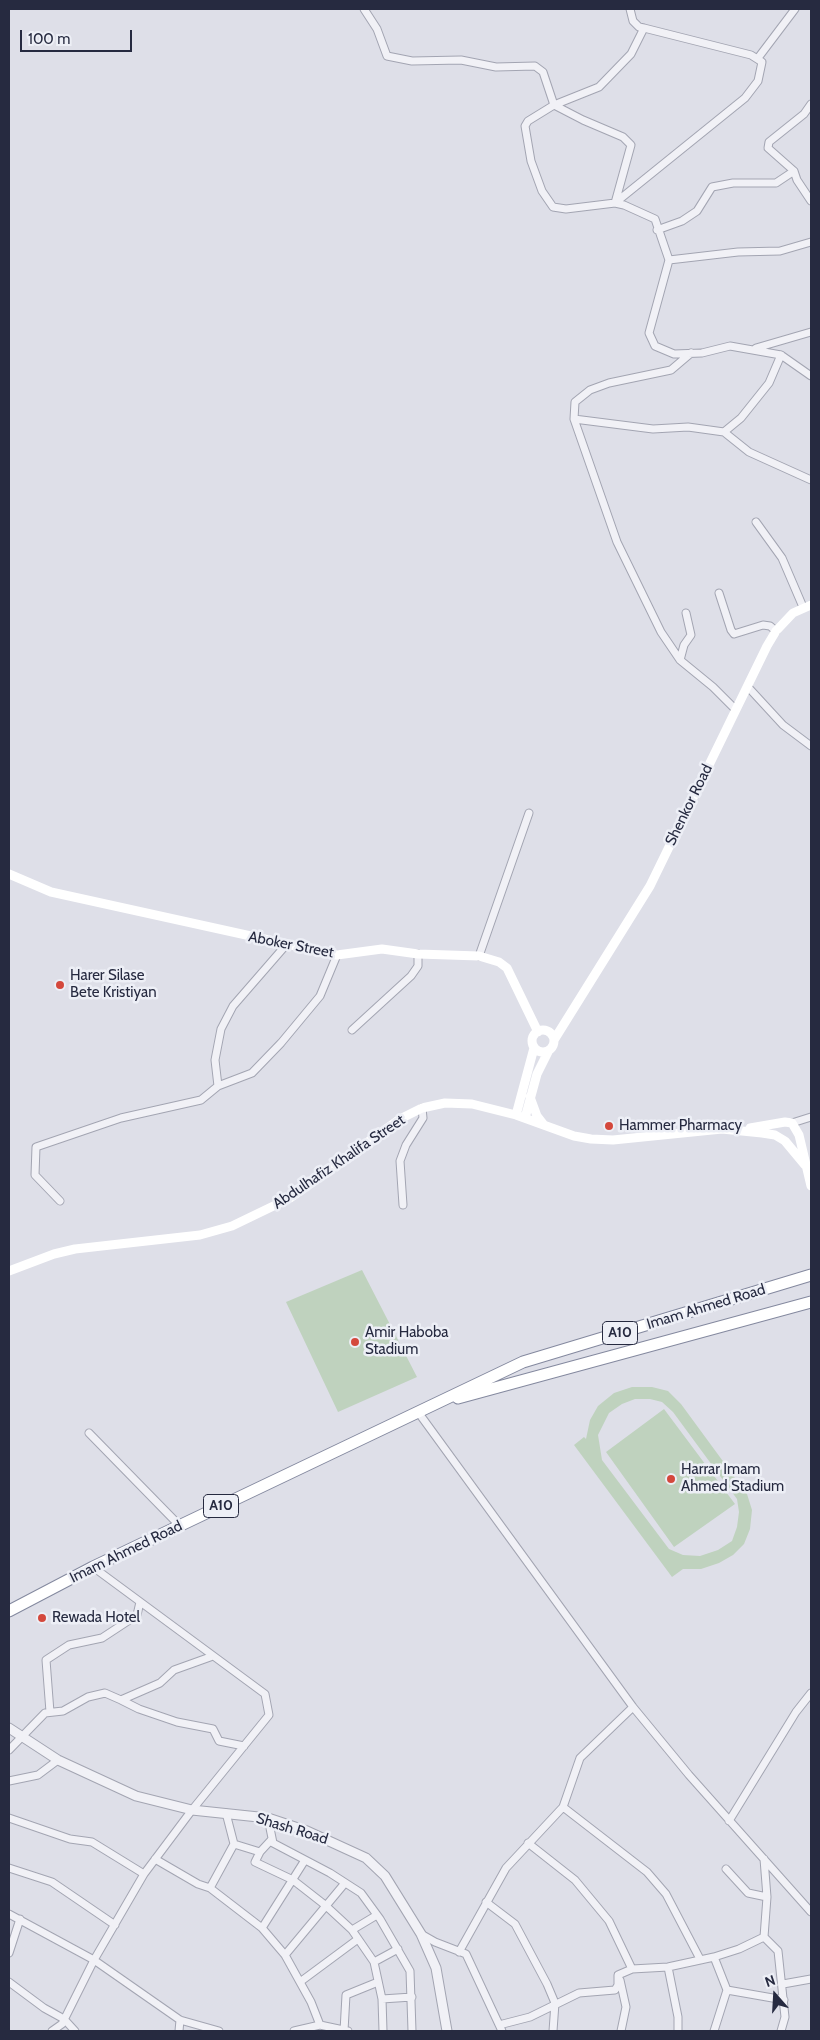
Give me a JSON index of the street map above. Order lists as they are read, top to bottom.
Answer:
{
  "streets": {
    "highway": ["Imam Ahmed Road", "A10"],
    "main road": ["Shenkor Road", "Aboker Street", "Abdulhafiz Khalifa Street"],
    "street": ["Shash Road"]
  },
  "crossings": [
    ["Shenkor Road", "Aboker Street"]
  ],
  "places": [
    "Harer Silase Bete Kristiyan",
    "Hammer Pharmacy",
    "Amir Haboba Stadium",
    "Harrar Imam Ahmed Stadium",
    "Rewada Hotel"
  ],
  "scale_bar": "100 m",
  "north": "top"
}
